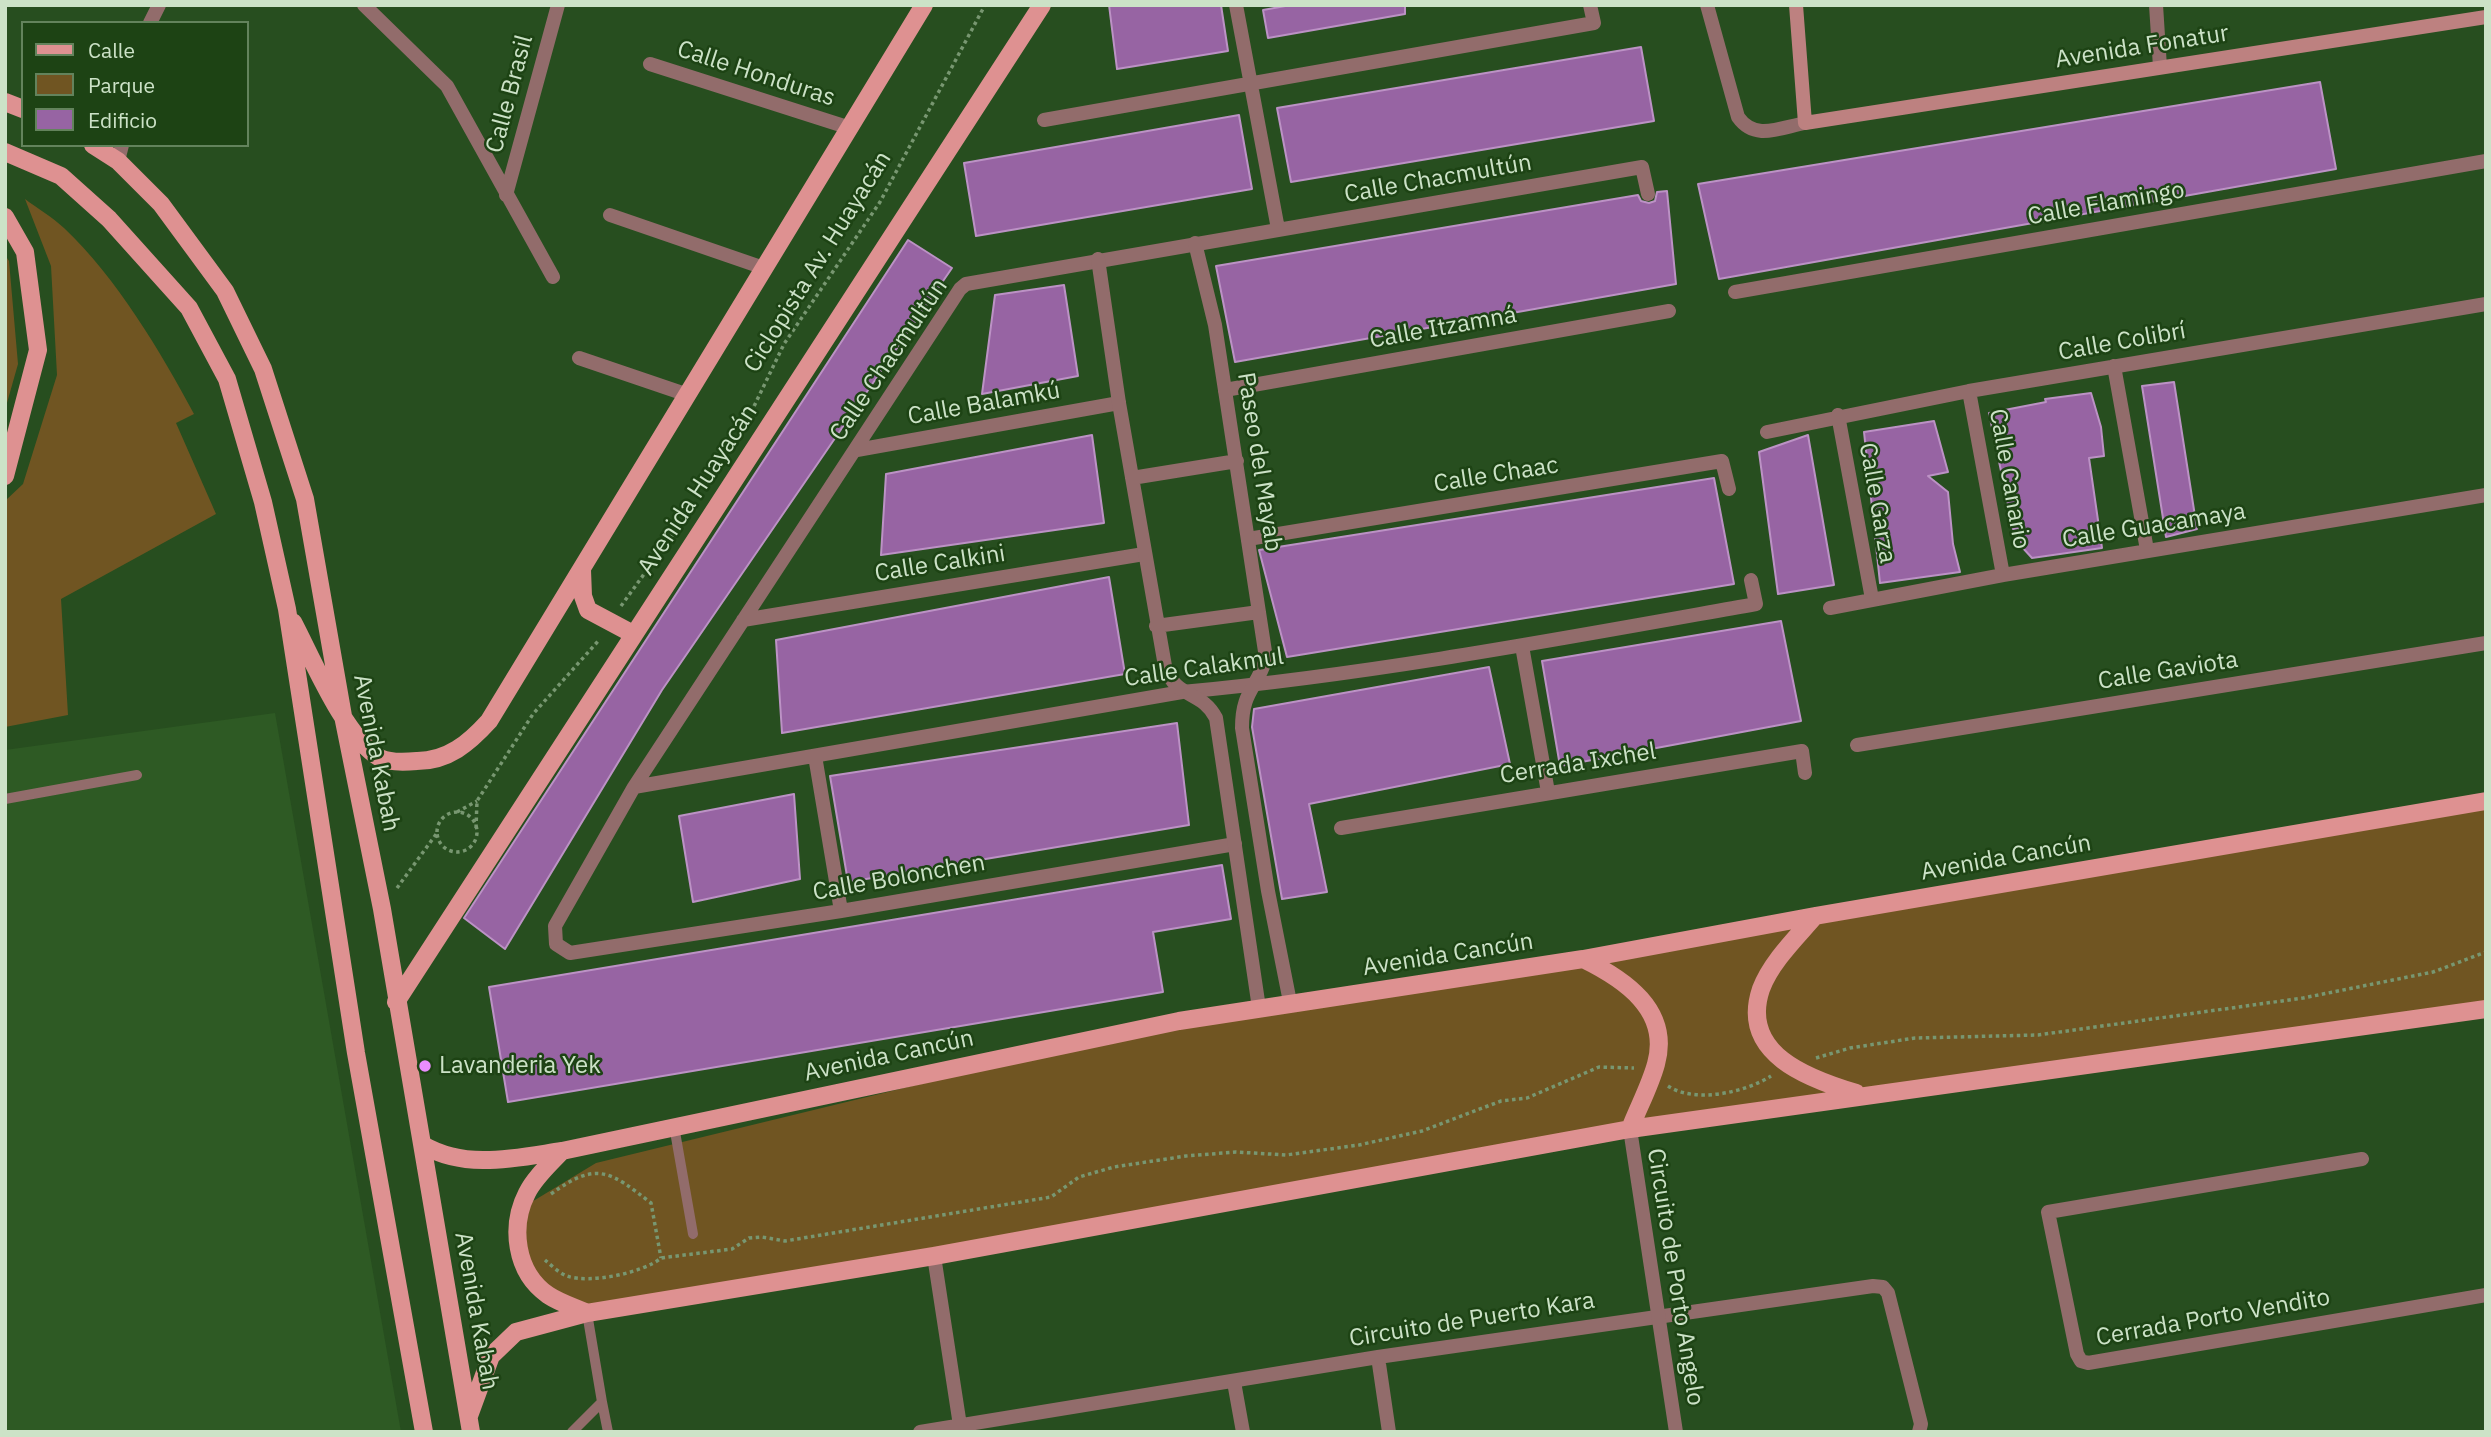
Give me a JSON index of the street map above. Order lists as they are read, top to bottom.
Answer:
{
  "streets": {
    "main road": [
      "Avenida Fonatur",
      "Avenida Huayacán",
      "Avenida Kabah",
      "Avenida Cancún"
    ],
    "street": [
      "Calle Honduras",
      "Calle Brasil",
      "Calle Chacmultún",
      "Calle Flamingo",
      "Calle Itzamná",
      "Calle Colibrí",
      "Calle Balamkú",
      "Paseo del Mayab",
      "Calle Chaac",
      "Calle Canario",
      "Calle Garza",
      "Calle Guacamaya",
      "Calle Calkini",
      "Calle Calakmul",
      "Calle Gaviota",
      "Cerrada Ixchel",
      "Calle Bolonchen",
      "Circuito de Porto Angelo",
      "Cerrada Porto Vendito",
      "Circuito de Puerto Kara"
    ],
    "path": ["Ciclopista Av. Huayacán"]
  },
  "crossings": [
    ["Calle Chacmultún", "Calle Balamkú"],
    ["Calle Chacmultún", "Paseo del Mayab"],
    ["Calle Chacmultún", "Calle Calkini"],
    ["Calle Chacmultún", "Calle Calakmul"],
    ["Calle Chacmultún", "Calle Bolonchen"],
    ["Calle Itzamná", "Paseo del Mayab"],
    ["Calle Colibrí", "Calle Canario"],
    ["Calle Colibrí", "Calle Garza"],
    ["Paseo del Mayab", "Calle Chaac"],
    ["Paseo del Mayab", "Calle Calakmul"],
    ["Paseo del Mayab", "Avenida Cancún"],
    ["Calle Canario", "Calle Guacamaya"],
    ["Avenida Huayacán", "Avenida Kabah"],
    ["Calle Garza", "Calle Guacamaya"],
    ["Avenida Kabah", "Avenida Cancún"],
    ["Circuito de Porto Angelo", "Circuito de Puerto Kara"]
  ],
  "places": ["Lavanderia Yek"],
  "legend": ["Calle", "Parque", "Edificio"]
}
